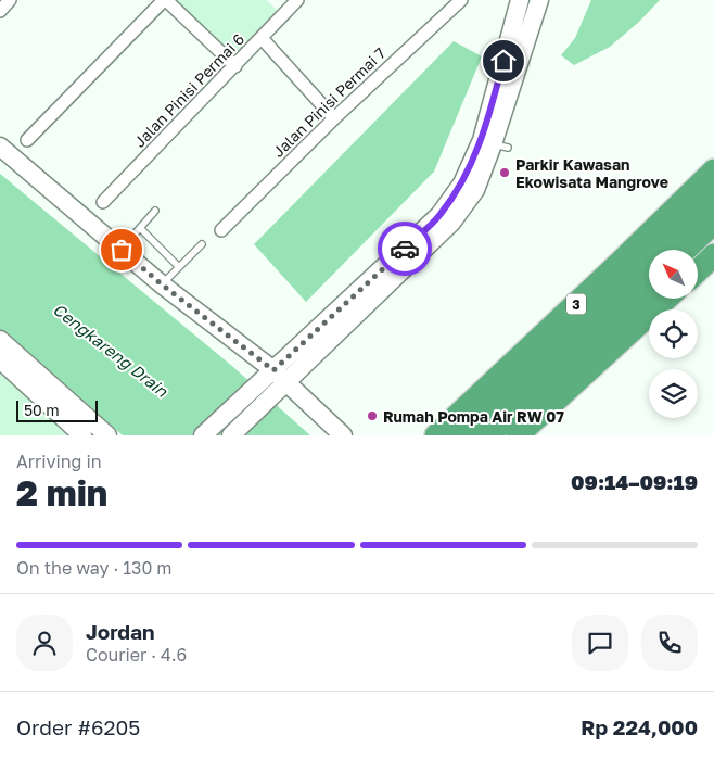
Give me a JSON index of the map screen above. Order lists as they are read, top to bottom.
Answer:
{
  "streets": {
    "highway": ["3"],
    "street": ["Jalan Pinisi Permai 6", "Jalan Pinisi Permai 7"]
  },
  "water": ["Cengkareng Drain"],
  "places": ["Parkir Kawasan Ekowisata Mangrove", "Rumah Pompa Air RW 07"],
  "scale_bar": "50 m",
  "north": "top left",
  "page": {
    "scale": "50 m",
    "heading": ["2 min", "Arriving in", "09:14–09:19"],
    "panel": [
      "Jordan",
      "Courier · 4.6",
      "Order #6205",
      "Rp 224,000"
    ],
    "bar": "On the way · 130 m"
  }
}
